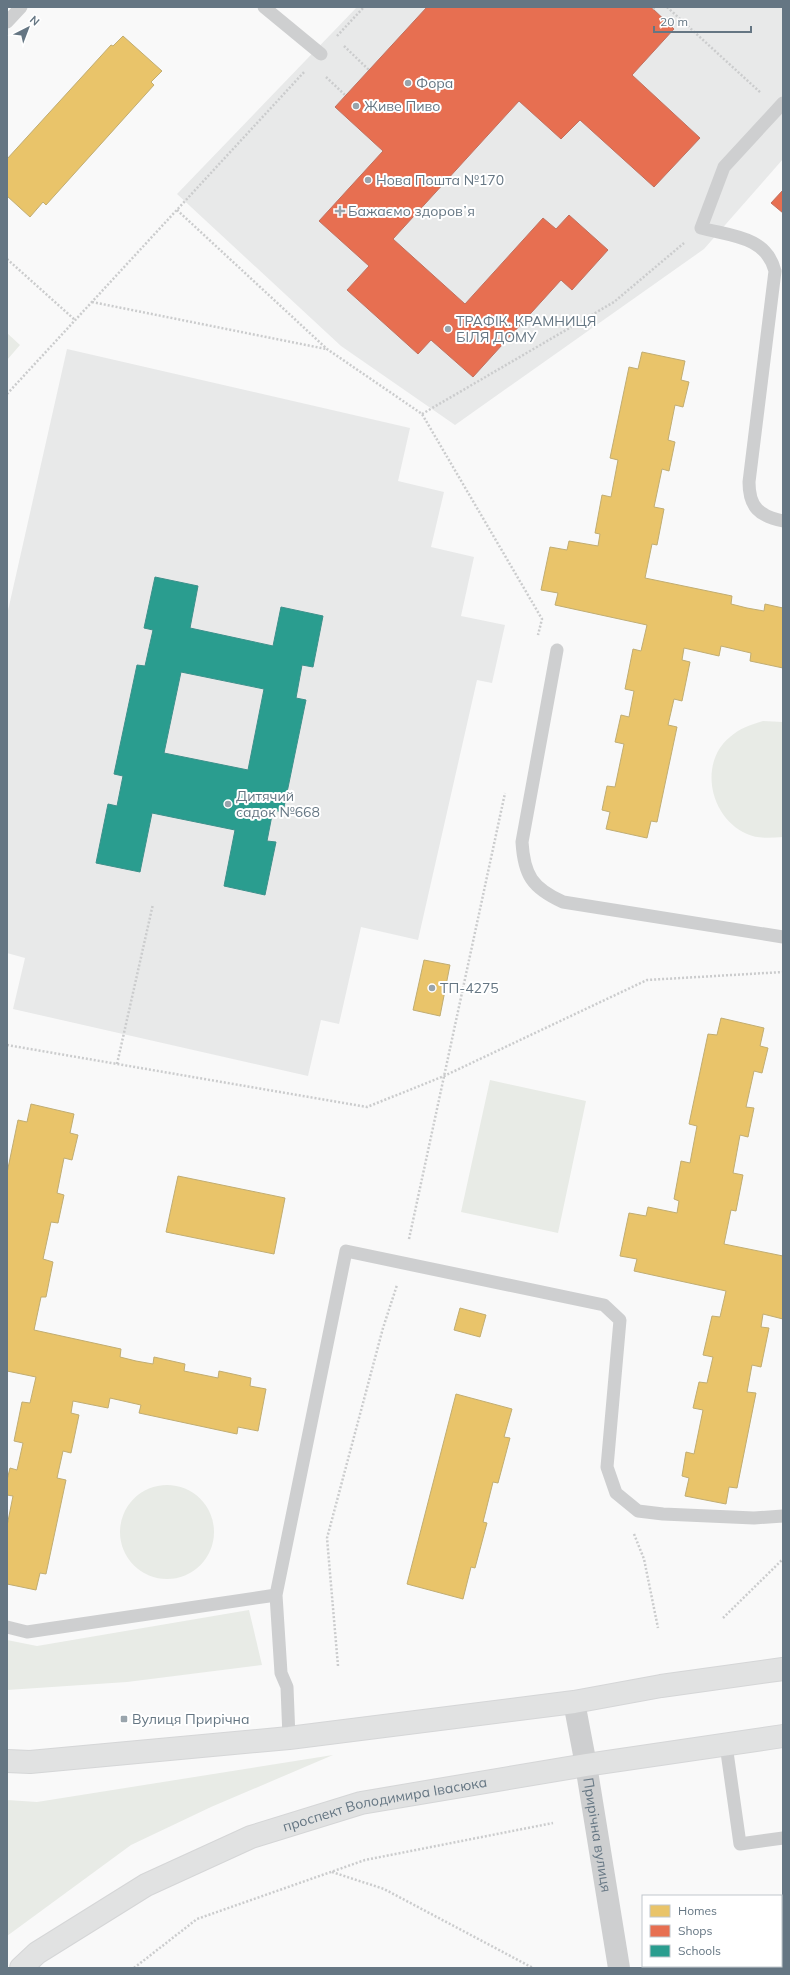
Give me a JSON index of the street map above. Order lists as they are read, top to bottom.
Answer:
{
  "streets": {
    "main road": ["проспект Володимира Івасюка"],
    "street": ["Прирічна вулиця"]
  },
  "crossings": [
    ["проспект Володимира Івасюка", "Прирічна вулиця"]
  ],
  "places": {
    "other": [
      "Фора",
      "Живе Пиво",
      "Нова Пошта №170",
      "ТРАФІК. КРАМНИЦЯ БІЛЯ ДОМУ",
      "Дитячий садок №668",
      "ТП-4275"
    ],
    "health": ["Бажаємо здоровʼя"],
    "transit": ["Вулиця Прирічна"]
  },
  "legend": ["Homes", "Shops", "Schools"],
  "scale_bar": "20 m",
  "north": "top right"
}
